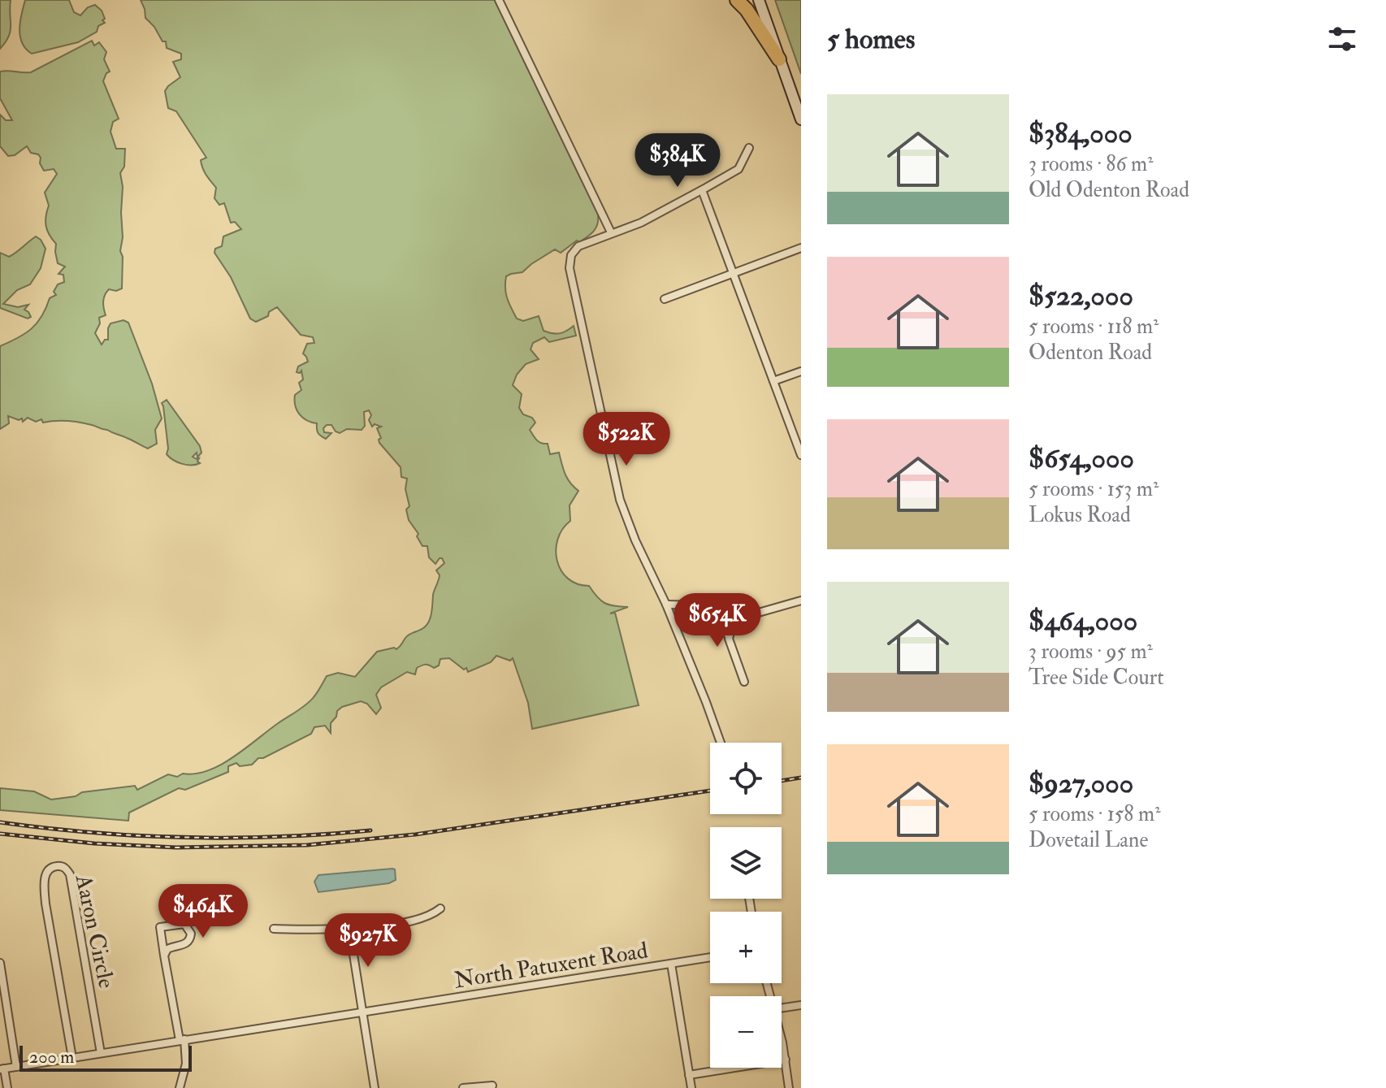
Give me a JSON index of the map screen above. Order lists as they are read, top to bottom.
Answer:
{
  "streets": {
    "street": ["Aaron Circle", "North Patuxent Road"]
  },
  "crossings": [
    ["Aaron Circle", "North Patuxent Road"]
  ],
  "scale_bar": "200 m",
  "page": {
    "heading": "5 homes",
    "list": [
      {
        "name": "$384,000",
        "note": "3 rooms · 86 m² · Old Odenton Road"
      },
      {
        "name": "$522,000",
        "note": "5 rooms · 118 m² · Odenton Road"
      },
      {
        "name": "$654,000",
        "note": "5 rooms · 153 m² · Lokus Road"
      },
      {
        "name": "$464,000",
        "note": "3 rooms · 95 m² · Tree Side Court"
      },
      {
        "name": "$927,000",
        "note": "5 rooms · 158 m² · Dovetail Lane"
      }
    ],
    "price": [
      "$384K",
      "$522K",
      "$654K",
      "$464K",
      "$927K"
    ],
    "map_buttons": ["+", "−"],
    "scale": "200 m"
  }
}
